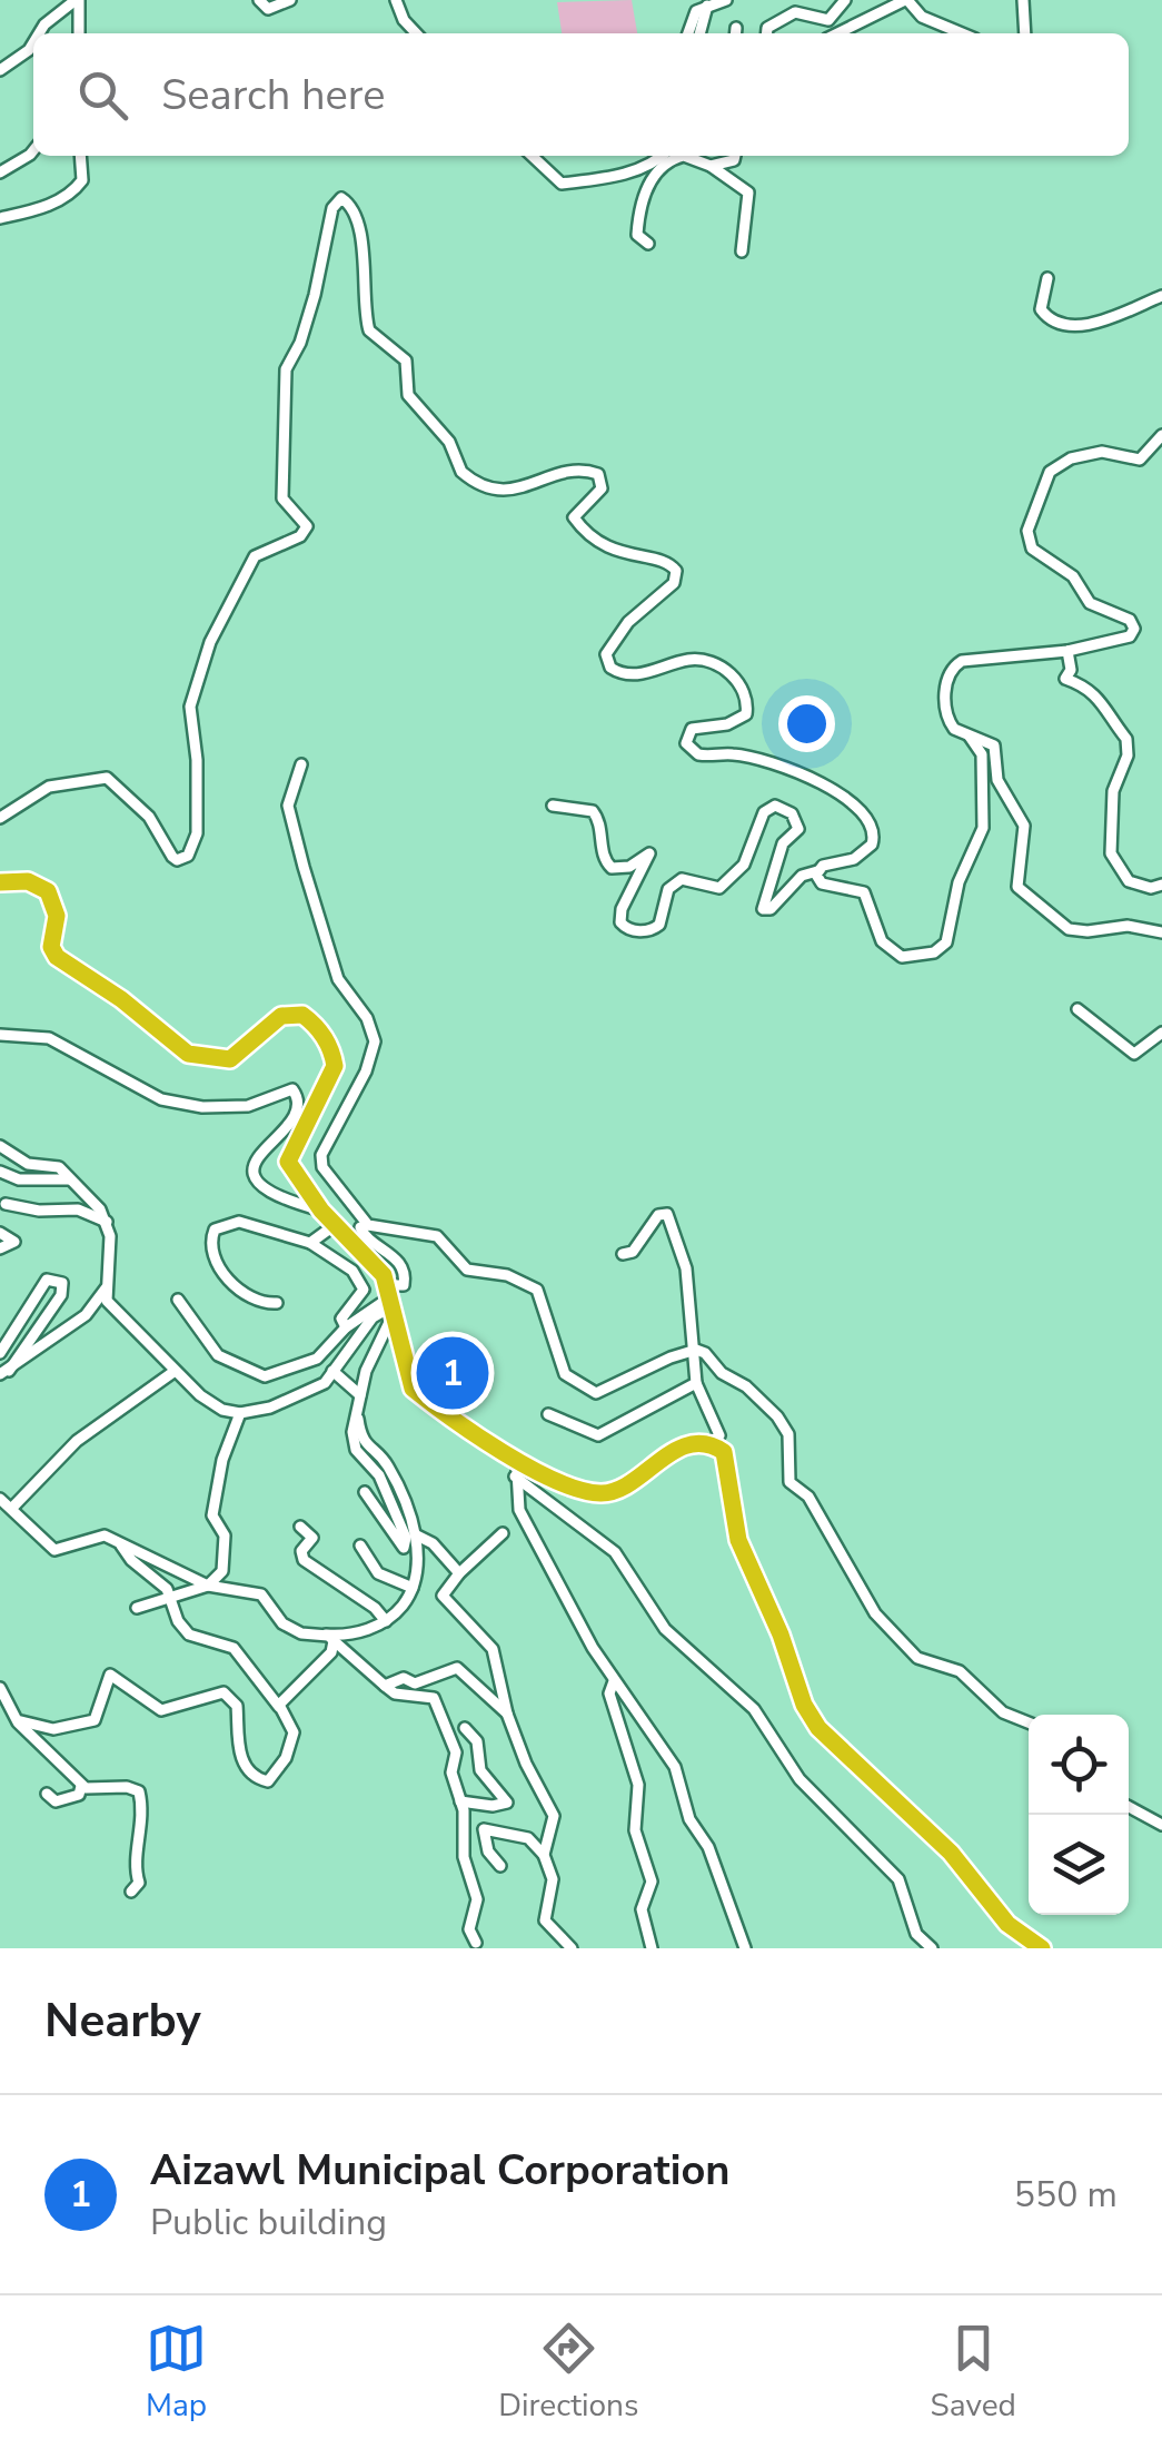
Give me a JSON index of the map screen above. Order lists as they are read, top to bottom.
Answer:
{
  "page": {
    "search": "Search here",
    "pins": "1",
    "heading": "Nearby",
    "list": [
      {
        "mark": "1",
        "name": "Aizawl Municipal Corporation",
        "note": "Public building",
        "value": "550 m"
      }
    ],
    "nav": ["Map", "Directions", "Saved"]
  }
}
